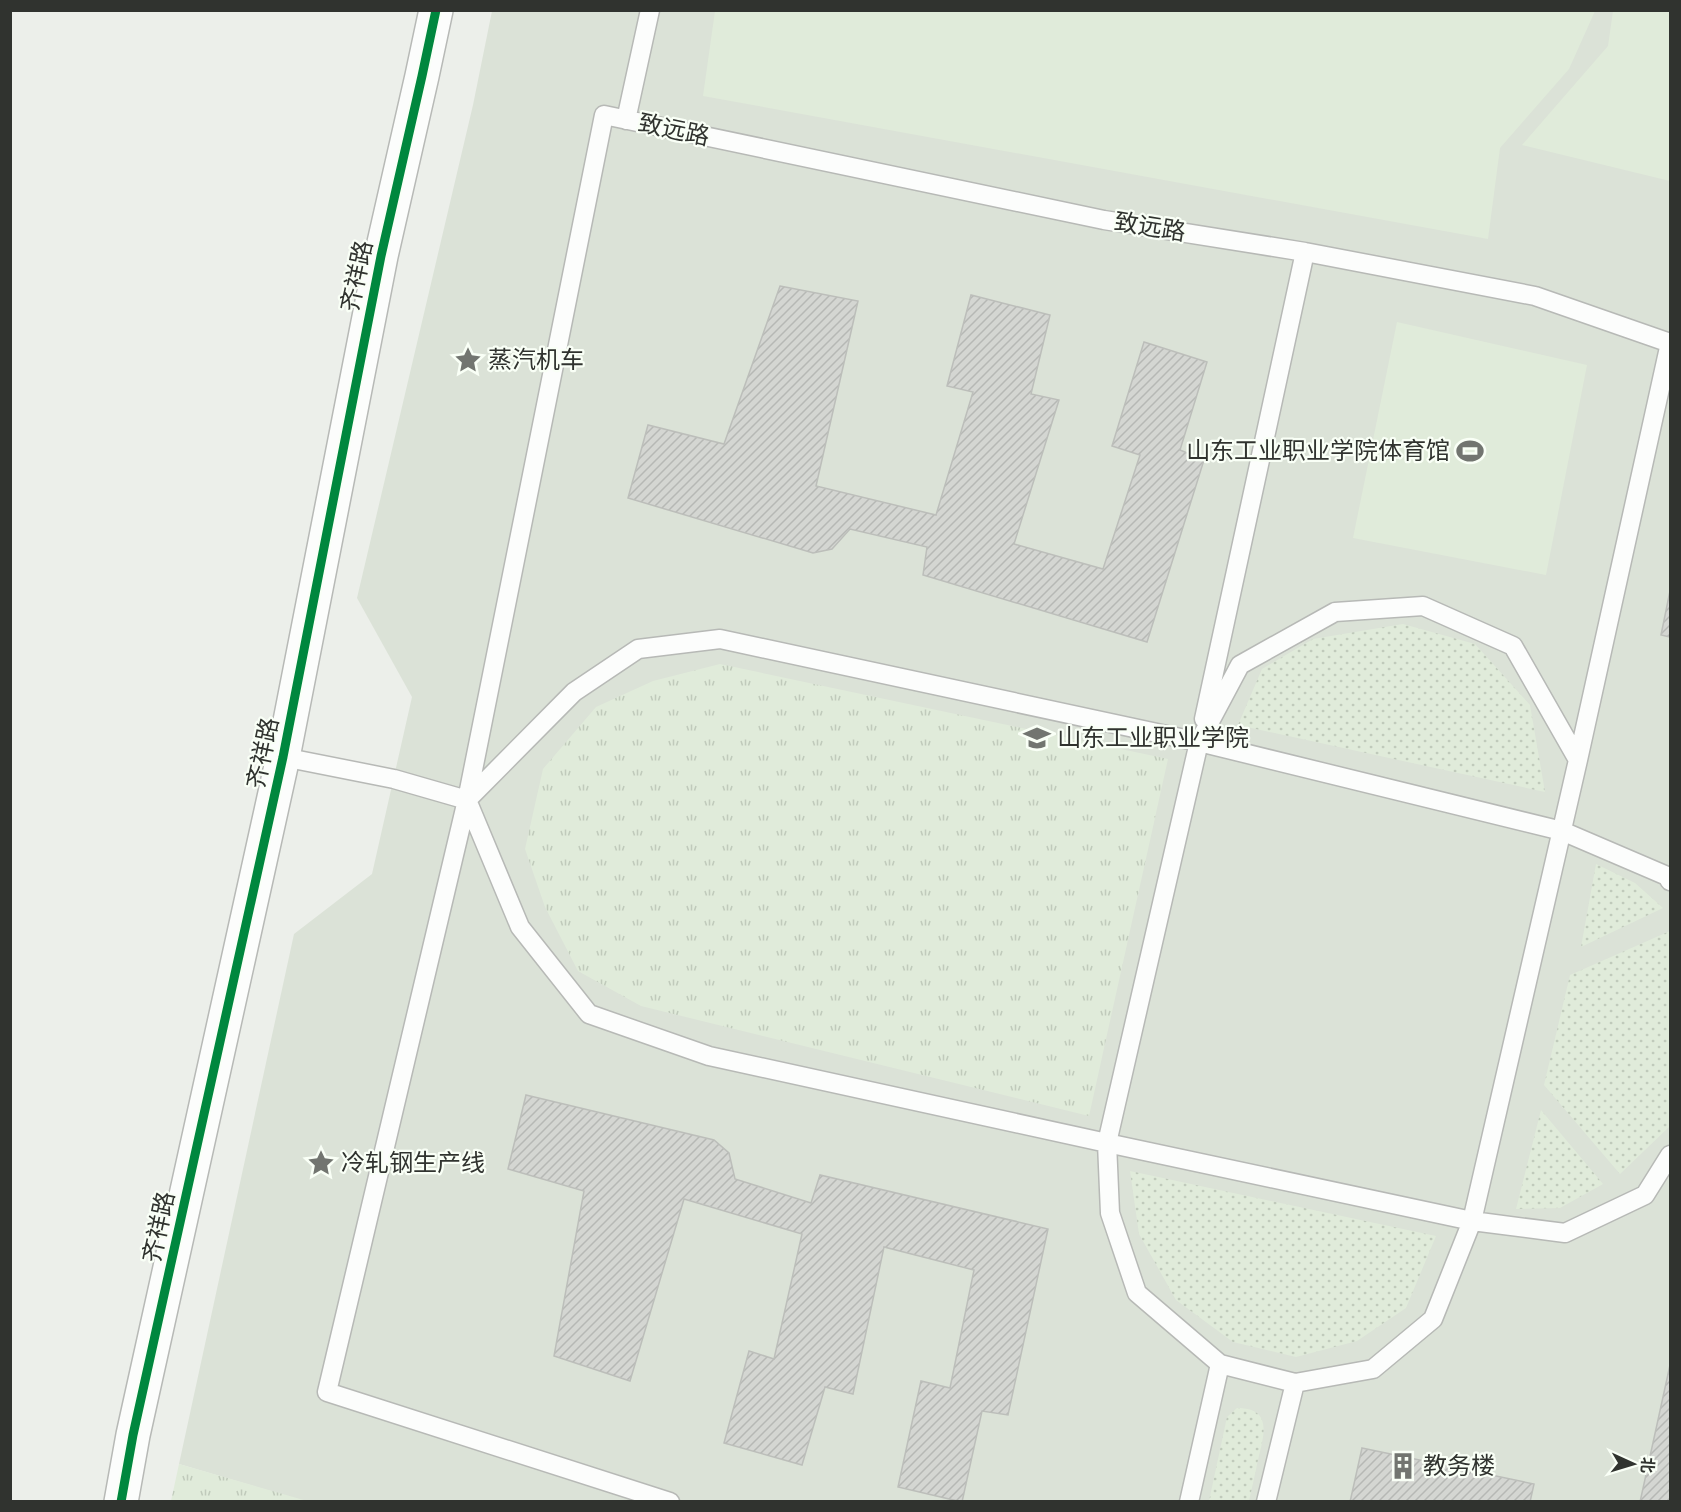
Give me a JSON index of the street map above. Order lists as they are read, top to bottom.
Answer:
{
  "streets": {
    "street": ["齐祥路"],
    "lane": ["致远路"]
  },
  "places": {
    "place": ["蒸汽机车", "冷轧钢生产线"],
    "sports": ["山东工业职业学院体育馆"],
    "school or university": ["山东工业职业学院"],
    "building": ["教务楼"]
  },
  "north": "right"
}
